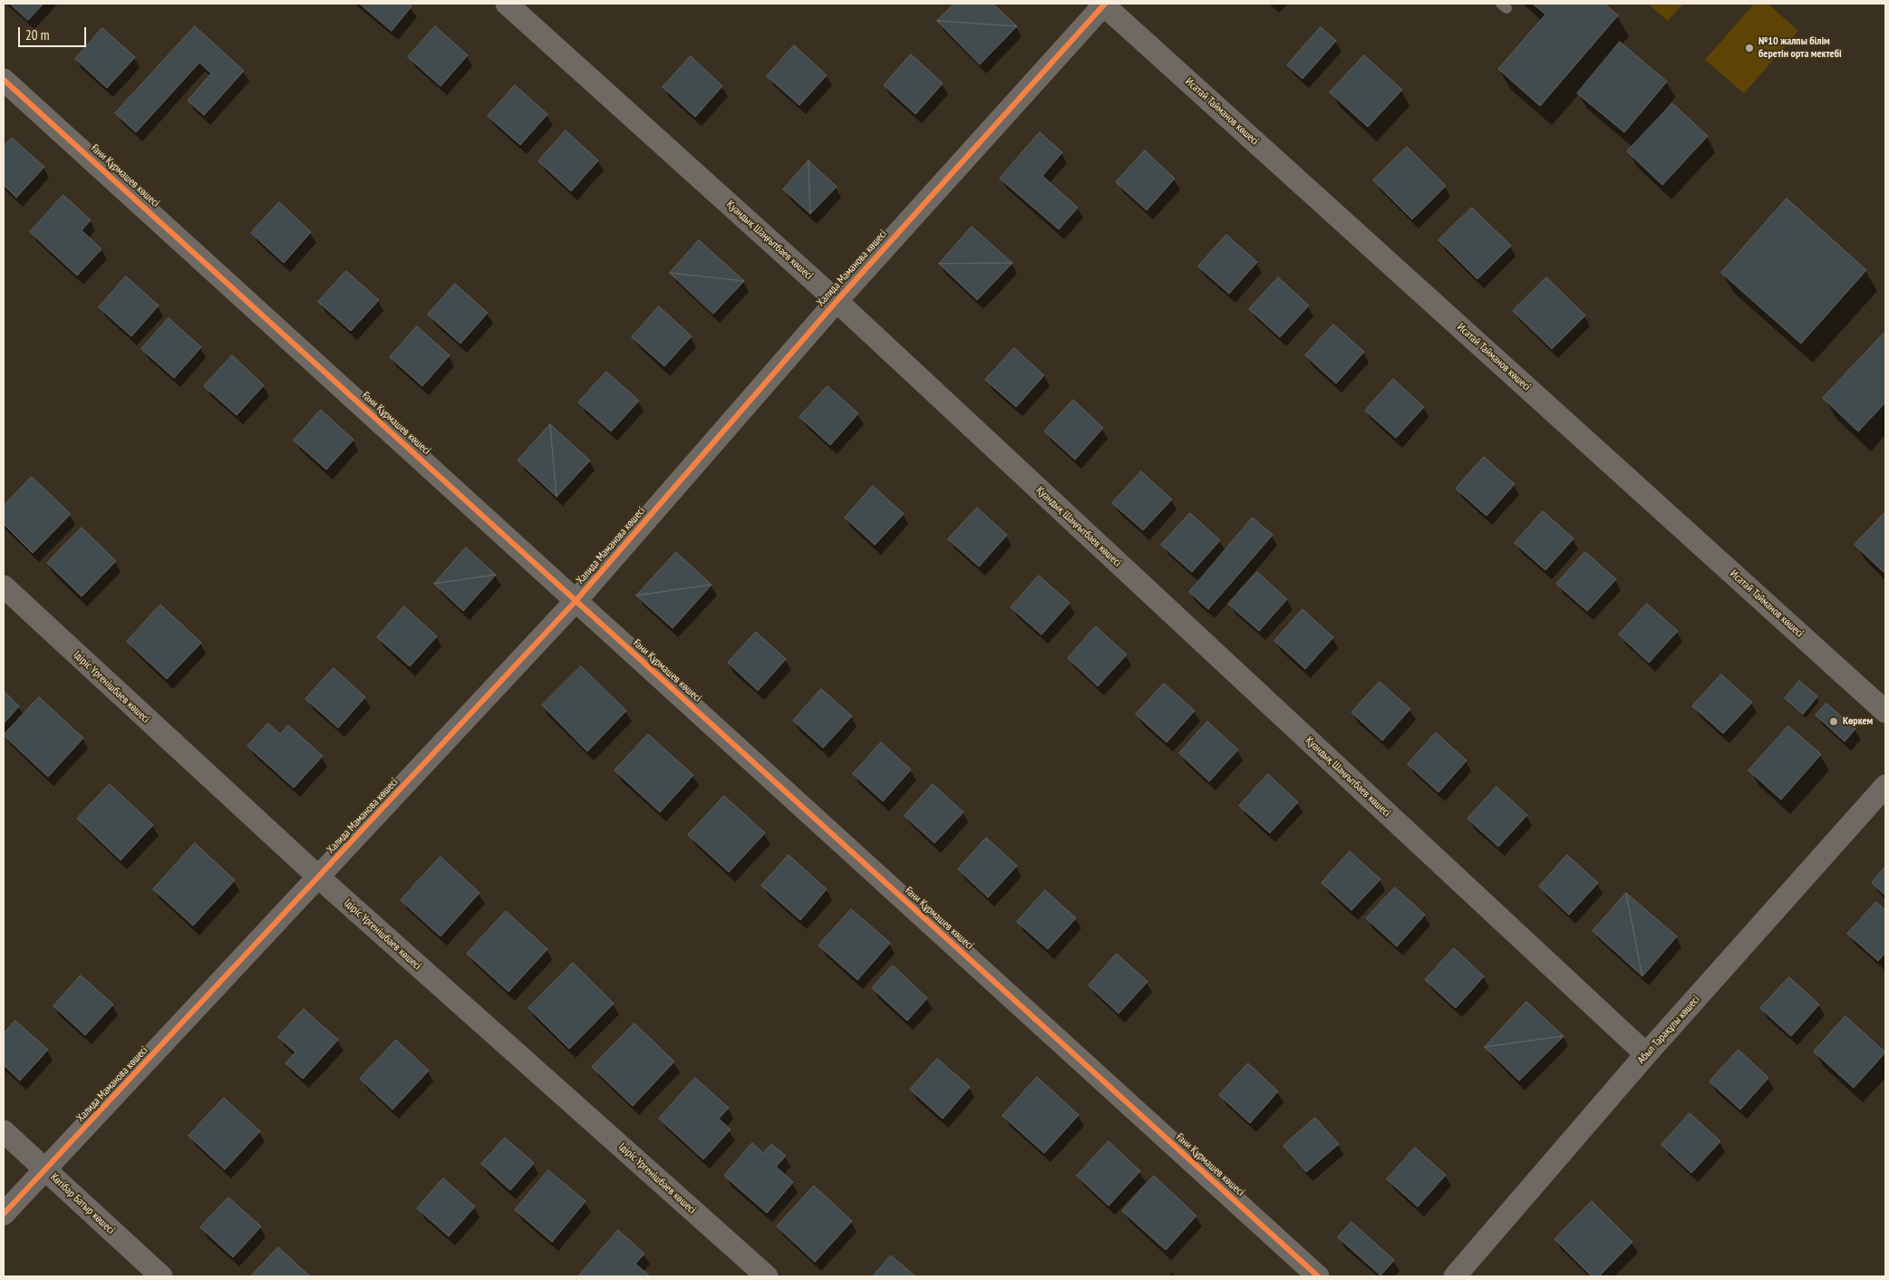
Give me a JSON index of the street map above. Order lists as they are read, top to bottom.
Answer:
{
  "streets": {
    "street": [
      "Исатай Тайманов көшесі",
      "Ғани Құрмашев көшесі",
      "Қуандық Шаңғытбаев көшесі",
      "Халида Маманова көшесі",
      "Ідіріс Үргенішбаев көшесі",
      "Абыл Тарақұлы көшесі",
      "Көтібар Батыр көшесі"
    ]
  },
  "crossings": [
    ["Исатай Тайманов көшесі", "Халида Маманова көшесі"],
    ["Ғани Құрмашев көшесі", "Халида Маманова көшесі"],
    ["Қуандық Шаңғытбаев көшесі", "Халида Маманова көшесі"],
    ["Қуандық Шаңғытбаев көшесі", "Абыл Тарақұлы көшесі"],
    ["Халида Маманова көшесі", "Ідіріс Үргенішбаев көшесі"],
    ["Халида Маманова көшесі", "Көтібар Батыр көшесі"]
  ],
  "places": ["№10 жалпы білім беретін орта мектебі", "Көркем"],
  "scale_bar": "20 m"
}
